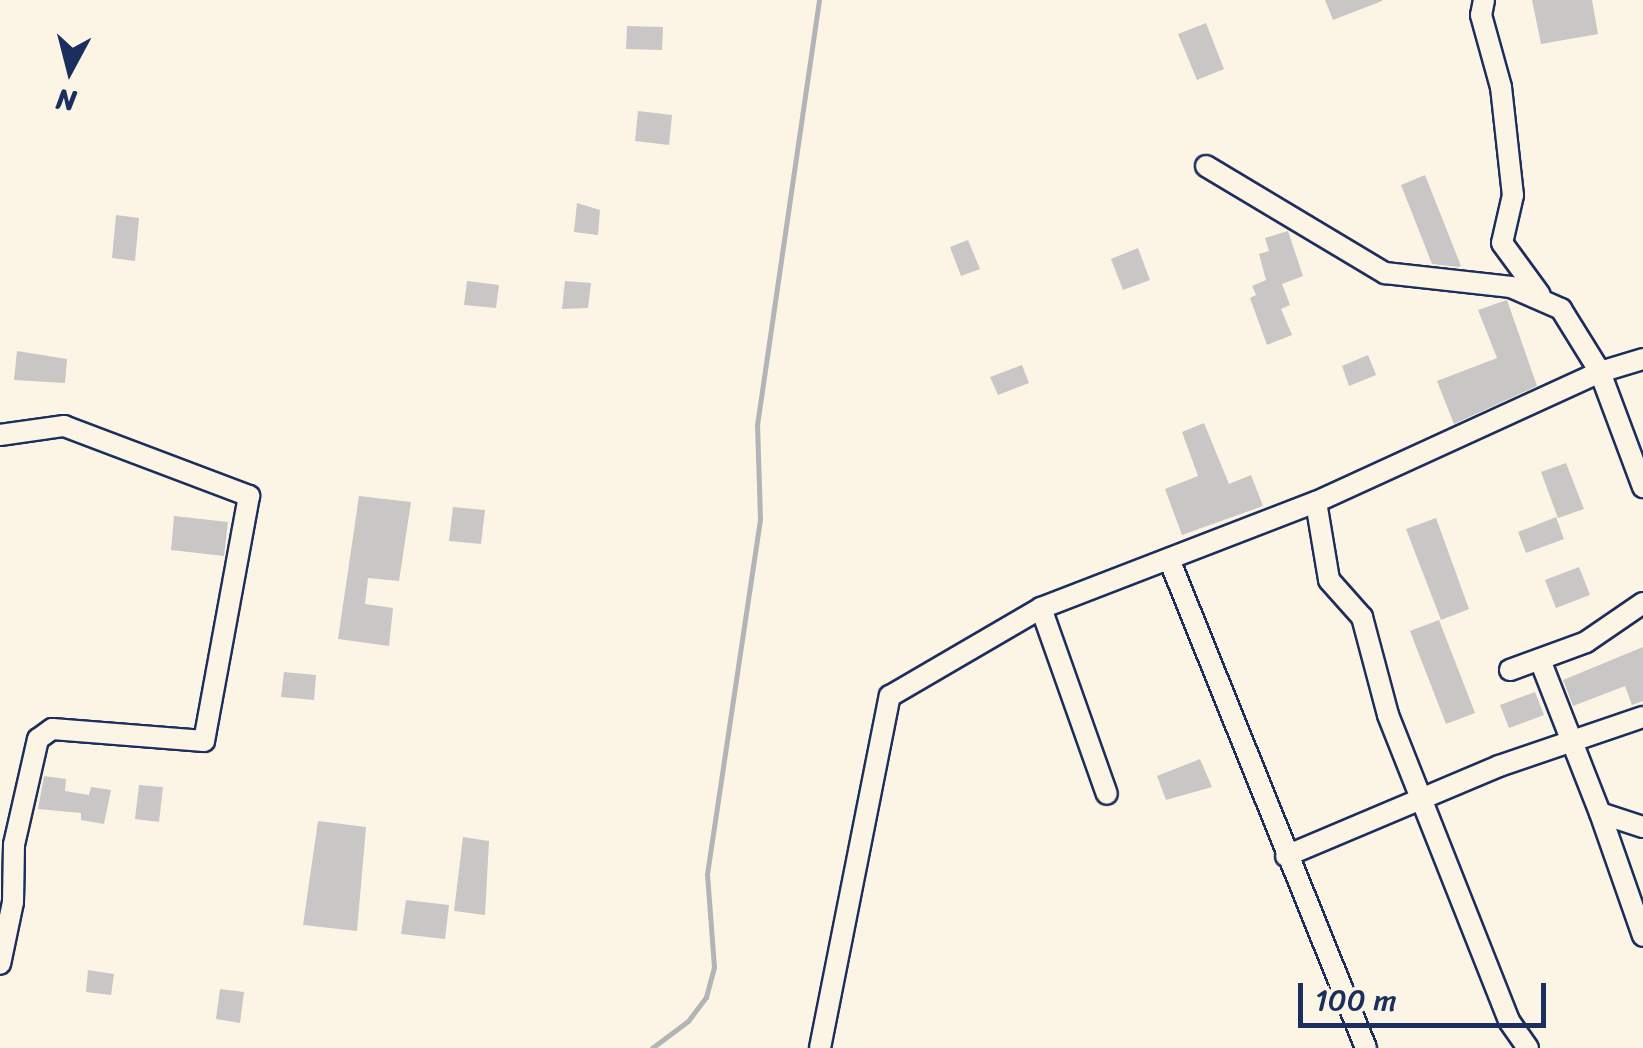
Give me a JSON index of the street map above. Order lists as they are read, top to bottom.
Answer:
{
  "scale_bar": "100 m",
  "north": "bottom"
}
